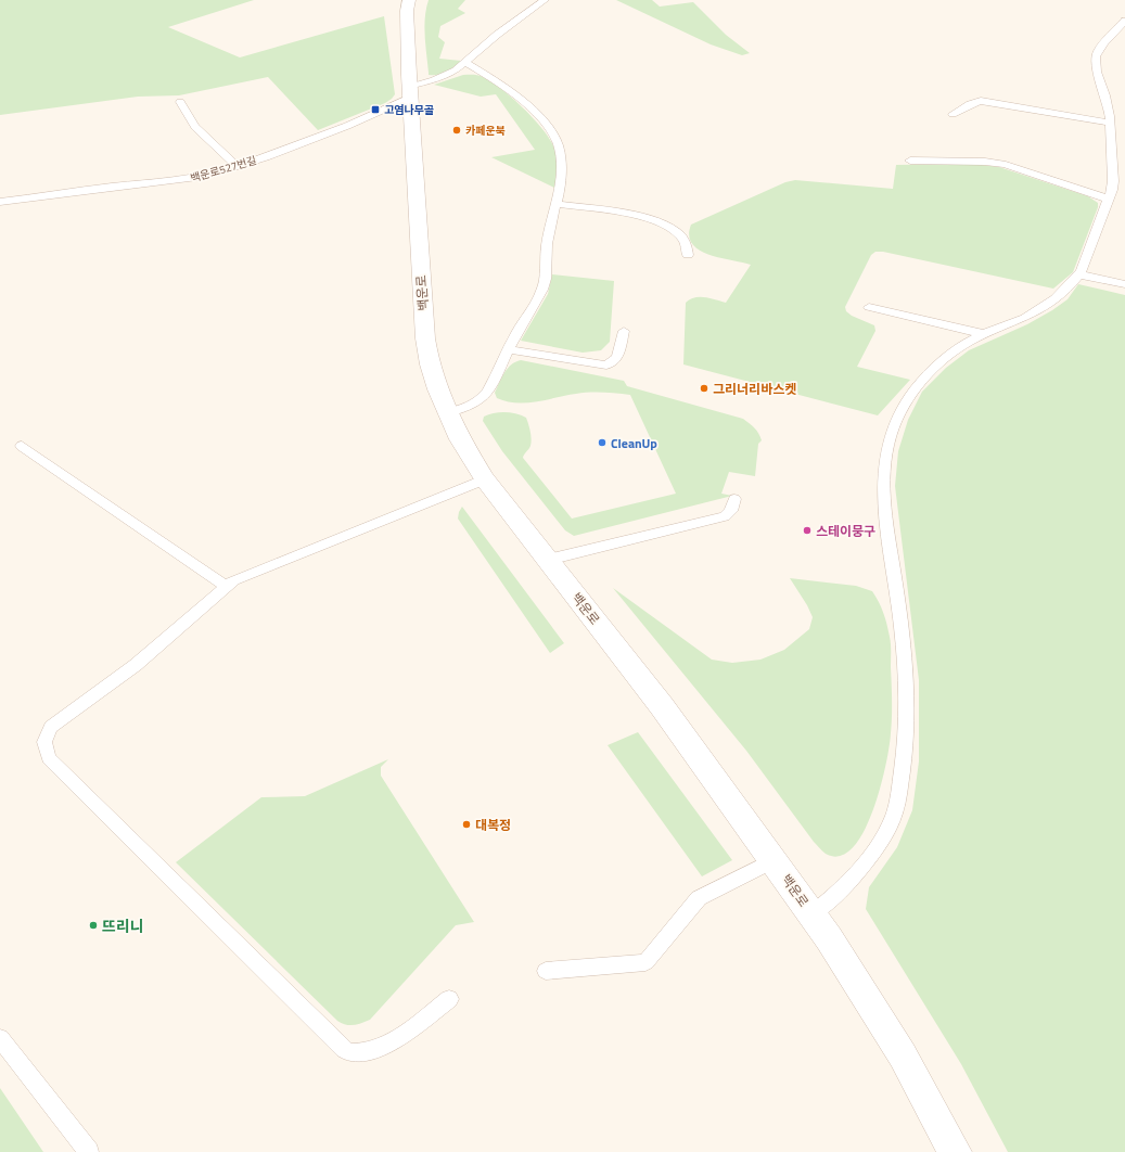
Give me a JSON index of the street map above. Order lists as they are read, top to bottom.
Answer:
{
  "streets": {
    "street": ["백운로"],
    "lane": ["백운로527번길"]
  },
  "crossings": [
    ["백운로527번길", "백운로"]
  ],
  "places": {
    "transit": ["고염나무골"],
    "other": [
      "카페운북",
      "그리너리바스켓",
      "CleanUp",
      "스테이뭉구",
      "대복정",
      "뜨리니"
    ]
  }
}
